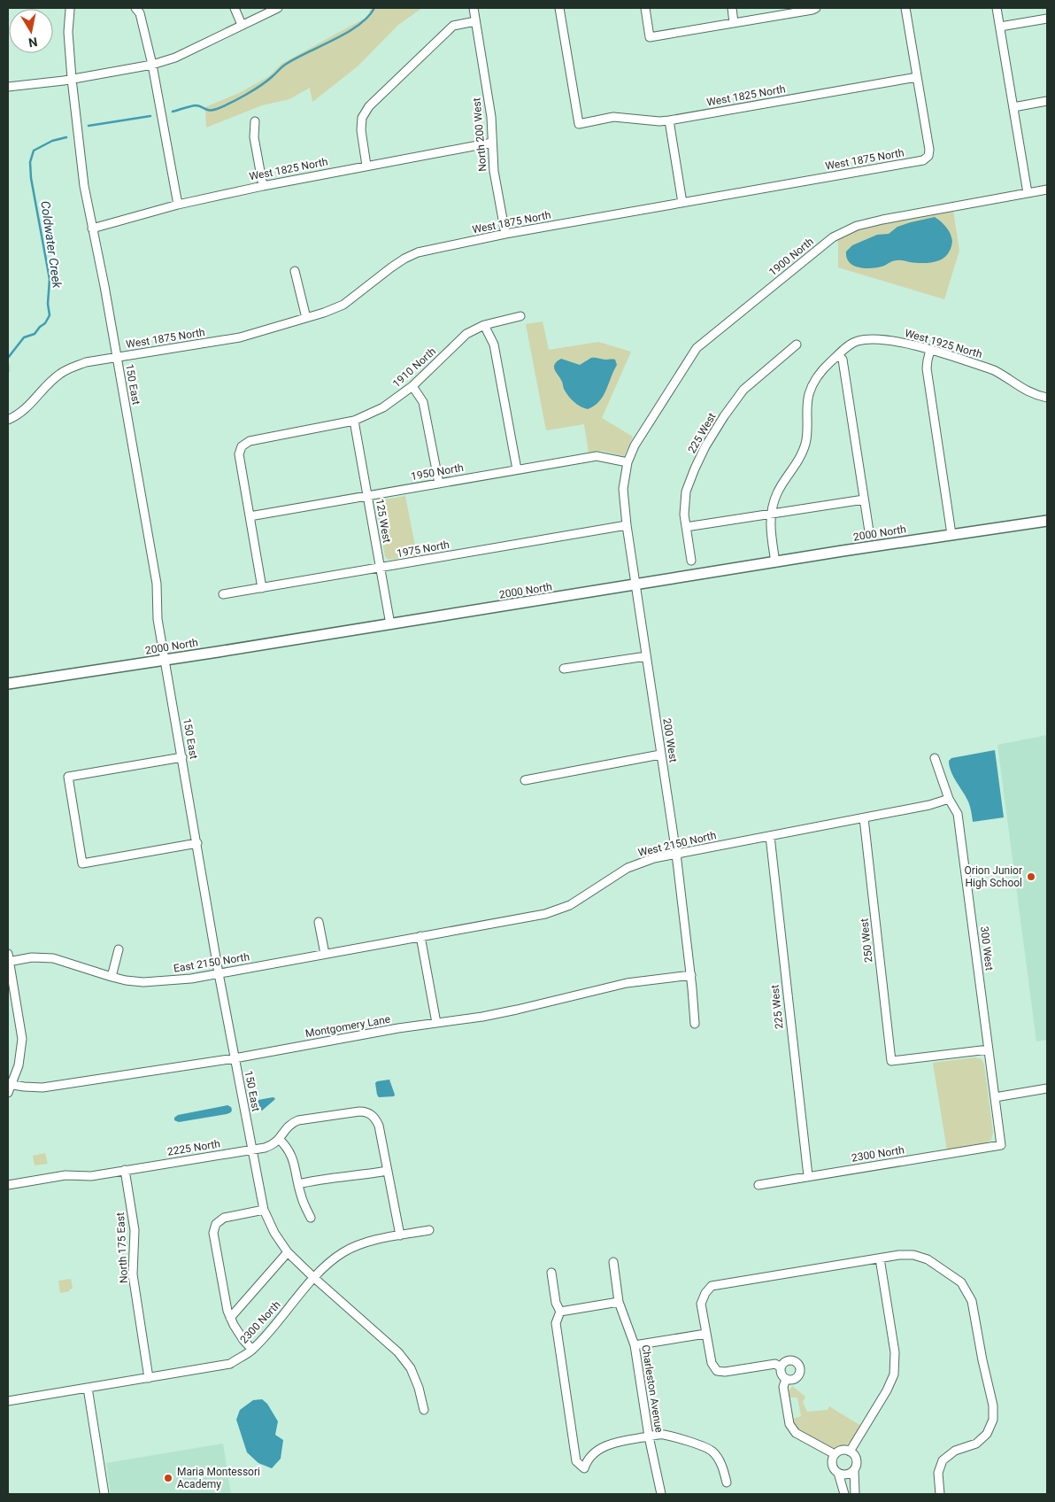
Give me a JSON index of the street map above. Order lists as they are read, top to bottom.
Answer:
{
  "streets": {
    "street": [
      "West 1825 North",
      "North 200 West",
      "West 1875 North",
      "1900 North",
      "West 1925 North",
      "1910 North",
      "150 East",
      "225 West",
      "1950 North",
      "125 West",
      "2000 North",
      "1975 North",
      "200 West",
      "West 2150 North",
      "250 West",
      "300 West",
      "East 2150 North",
      "Montgomery Lane",
      "2225 North",
      "2300 North",
      "North 175 East",
      "Charleston Avenue"
    ]
  },
  "crossings": [
    ["West 1825 North", "North 200 West"],
    ["West 1825 North", "West 1875 North"],
    ["West 1825 North", "150 East"],
    ["North 200 West", "West 1875 North"],
    ["West 1875 North", "150 East"],
    ["1900 North", "1950 North"],
    ["1900 North", "200 West"],
    ["West 1925 North", "2000 North"],
    ["1910 North", "1950 North"],
    ["1910 North", "125 West"],
    ["150 East", "2000 North"],
    ["150 East", "East 2150 North"],
    ["150 East", "Montgomery Lane"],
    ["150 East", "2225 North"],
    ["150 East", "2300 North"],
    ["225 West", "West 2150 North"],
    ["225 West", "2300 North"],
    ["1950 North", "125 West"],
    ["1950 North", "200 West"],
    ["125 West", "2000 North"],
    ["125 West", "1975 North"],
    ["2000 North", "200 West"],
    ["1975 North", "200 West"],
    ["200 West", "West 2150 North"],
    ["200 West", "Montgomery Lane"],
    ["West 2150 North", "250 West"],
    ["West 2150 North", "300 West"],
    ["West 2150 North", "East 2150 North"],
    ["250 West", "300 West"],
    ["300 West", "2300 North"],
    ["2225 North", "North 175 East"],
    ["2300 North", "North 175 East"]
  ],
  "water": ["Coldwater Creek"],
  "places": ["Orion Junior High School", "Maria Montessori Academy"],
  "north": "bottom"
}
